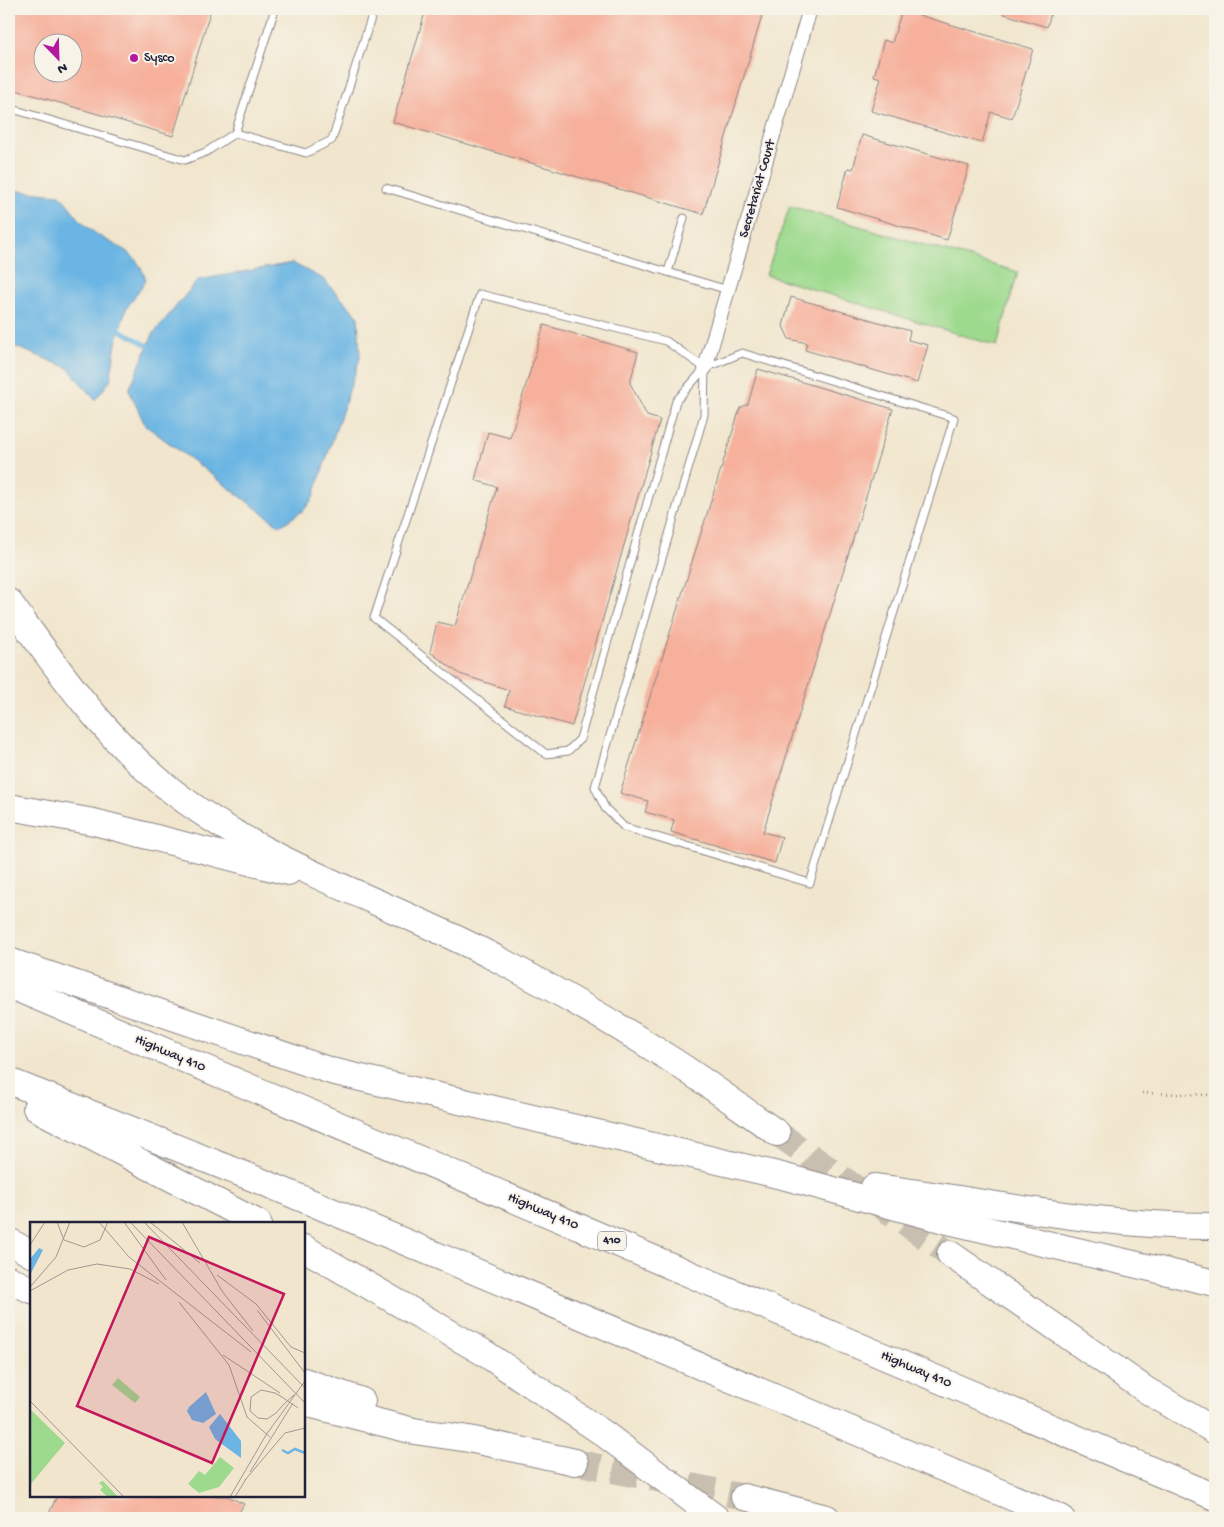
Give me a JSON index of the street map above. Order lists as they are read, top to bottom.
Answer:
{
  "streets": {
    "highway": ["Highway 410", "410"],
    "street": ["Secretariat Court"]
  },
  "places": ["Sysco"],
  "north": "bottom right"
}
